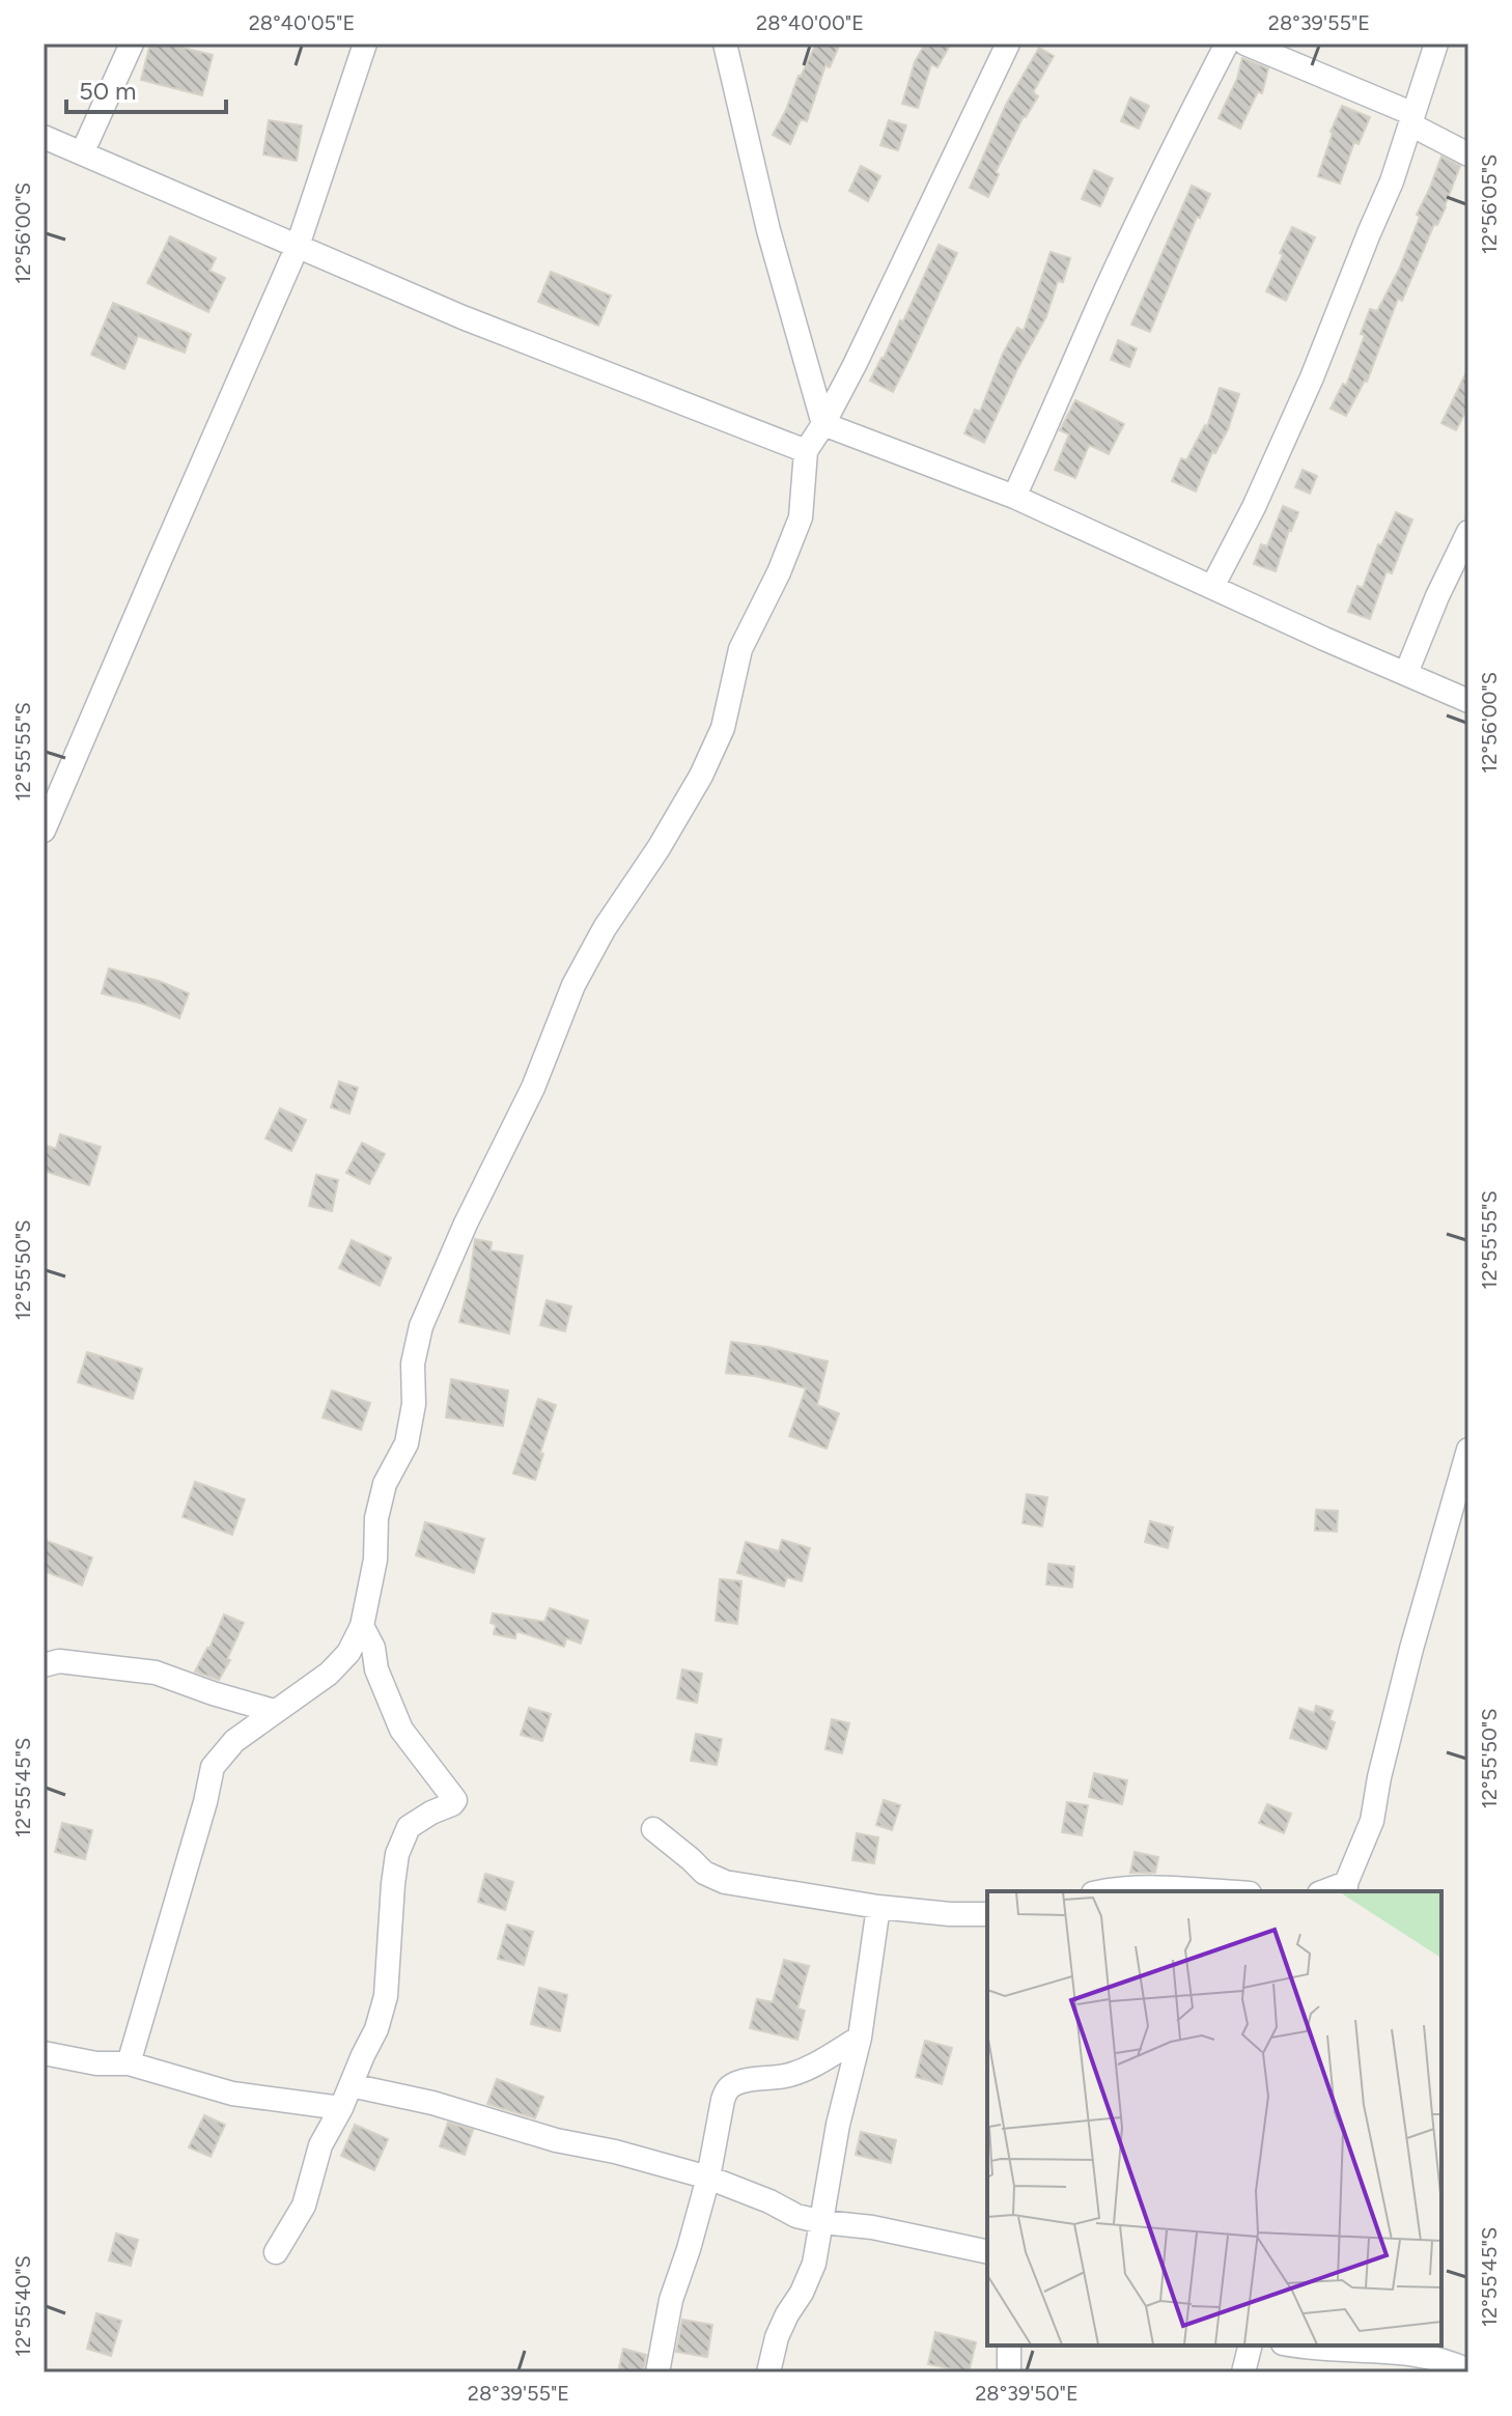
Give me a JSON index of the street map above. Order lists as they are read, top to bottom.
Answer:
{
  "scale_bar": "50 m",
  "coordinates": [
    "28°40'05\"E",
    "28°40'00\"E",
    "28°39'55\"E",
    "12°56'05\"S",
    "12°56'00\"S",
    "12°55'55\"S",
    "12°55'50\"S",
    "12°55'45\"S",
    "12°55'40\"S",
    "28°39'50\"E"
  ]
}
